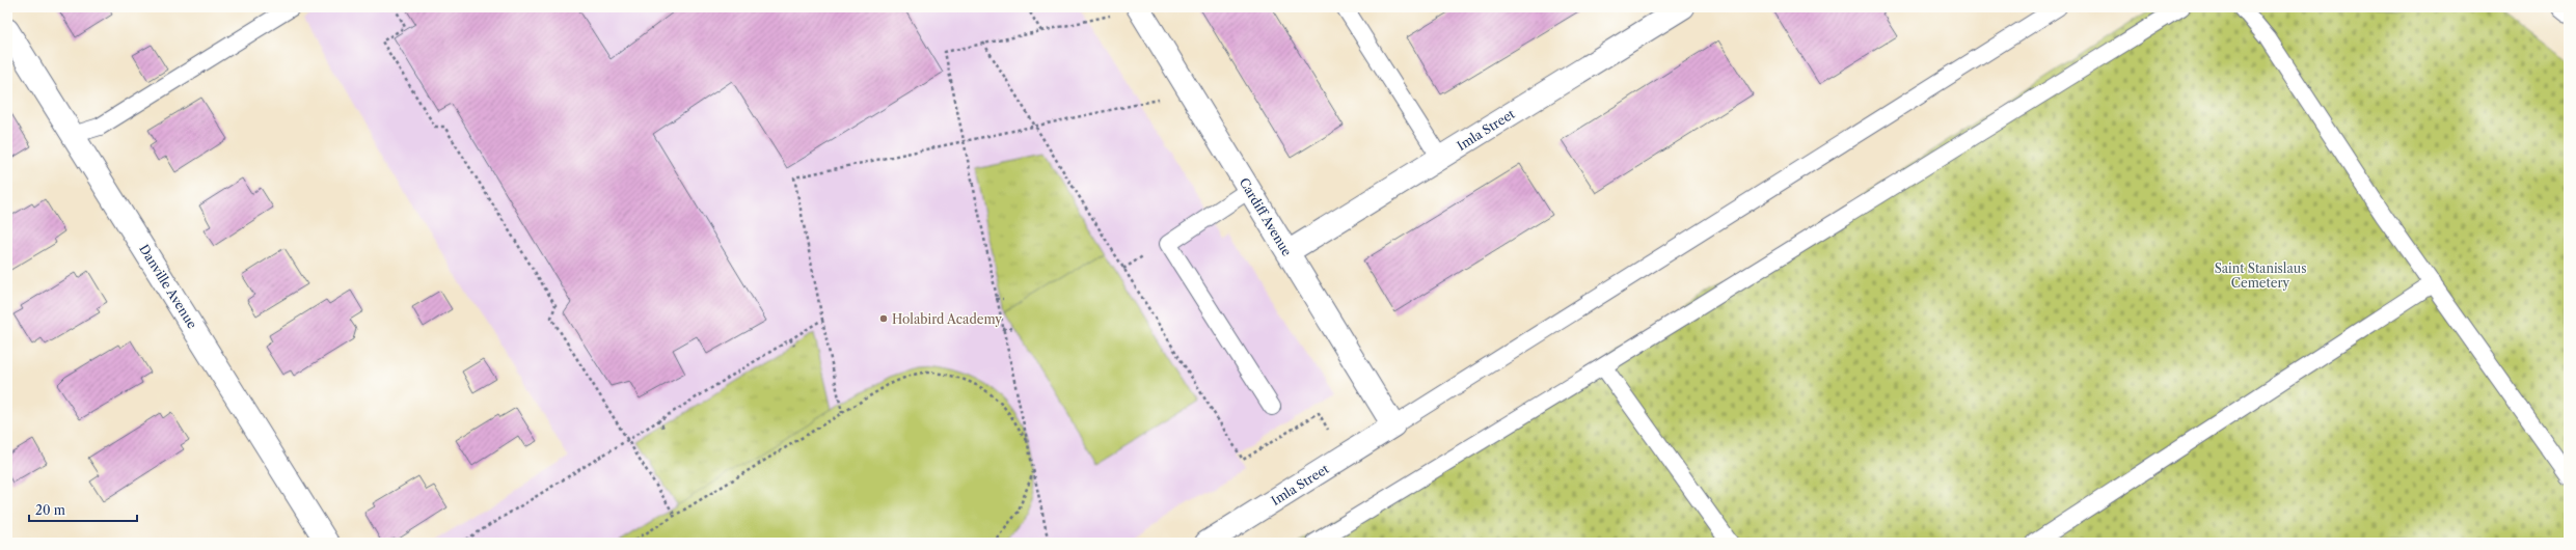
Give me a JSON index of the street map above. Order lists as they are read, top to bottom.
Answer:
{
  "streets": {
    "street": ["Imla Street", "Cardiff Avenue", "Danville Avenue"]
  },
  "crossings": [
    ["Imla Street", "Cardiff Avenue"]
  ],
  "parks": ["Saint Stanislaus Cemetery"],
  "places": ["Holabird Academy"],
  "scale_bar": "20 m"
}
